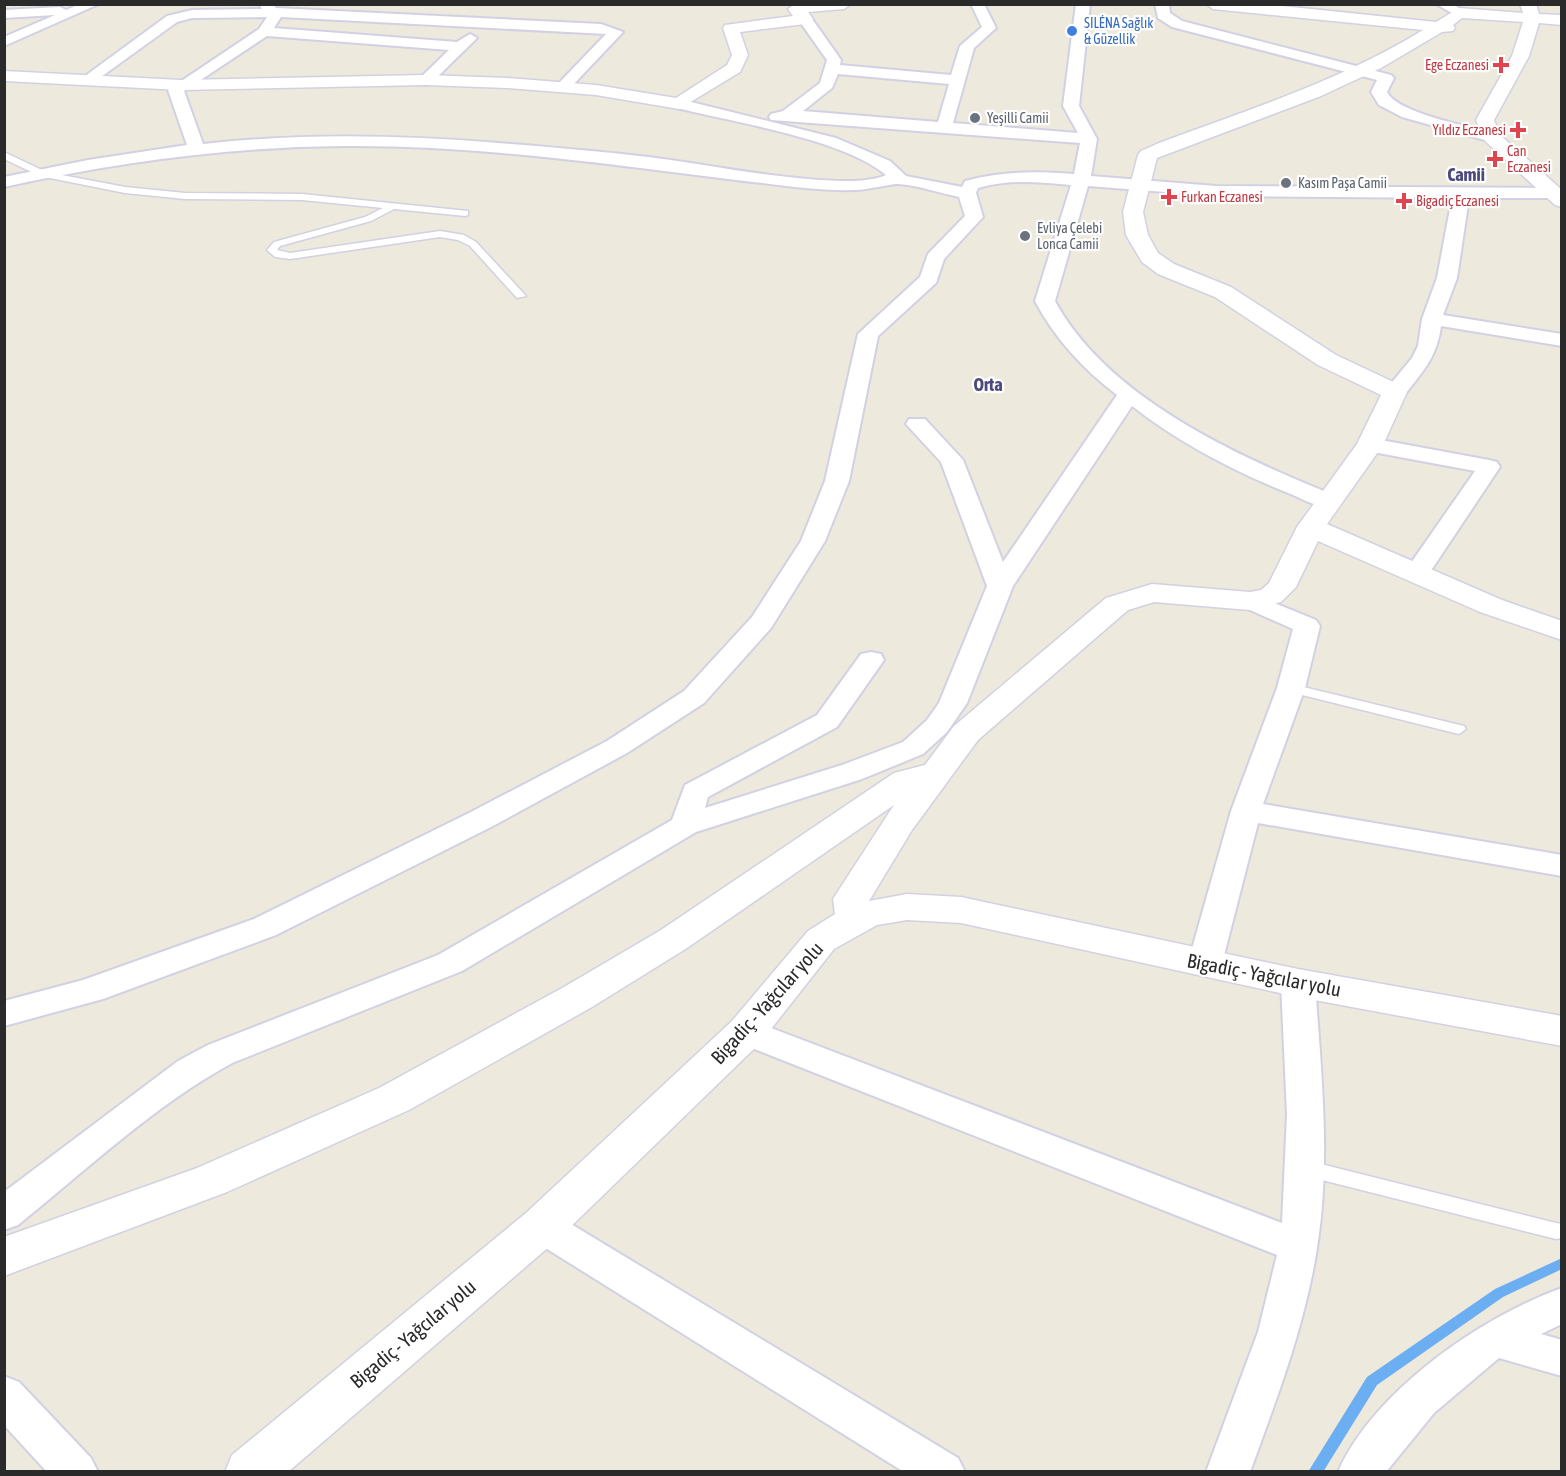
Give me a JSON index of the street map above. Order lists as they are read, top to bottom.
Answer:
{
  "streets": {
    "street": ["Bigadiç - Yağcılar yolu"]
  },
  "districts": ["Camii", "Orta"],
  "places": {
    "other": [
      "SILÉNA Sağlık & Güzellik",
      "Yeşilli Camii",
      "Kasım Paşa Camii",
      "Evliya Çelebi Lonca Camii"
    ],
    "health": [
      "Ege Eczanesi",
      "Yıldız Eczanesi",
      "Can Eczanesi",
      "Furkan Eczanesi",
      "Bigadiç Eczanesi"
    ]
  }
}
